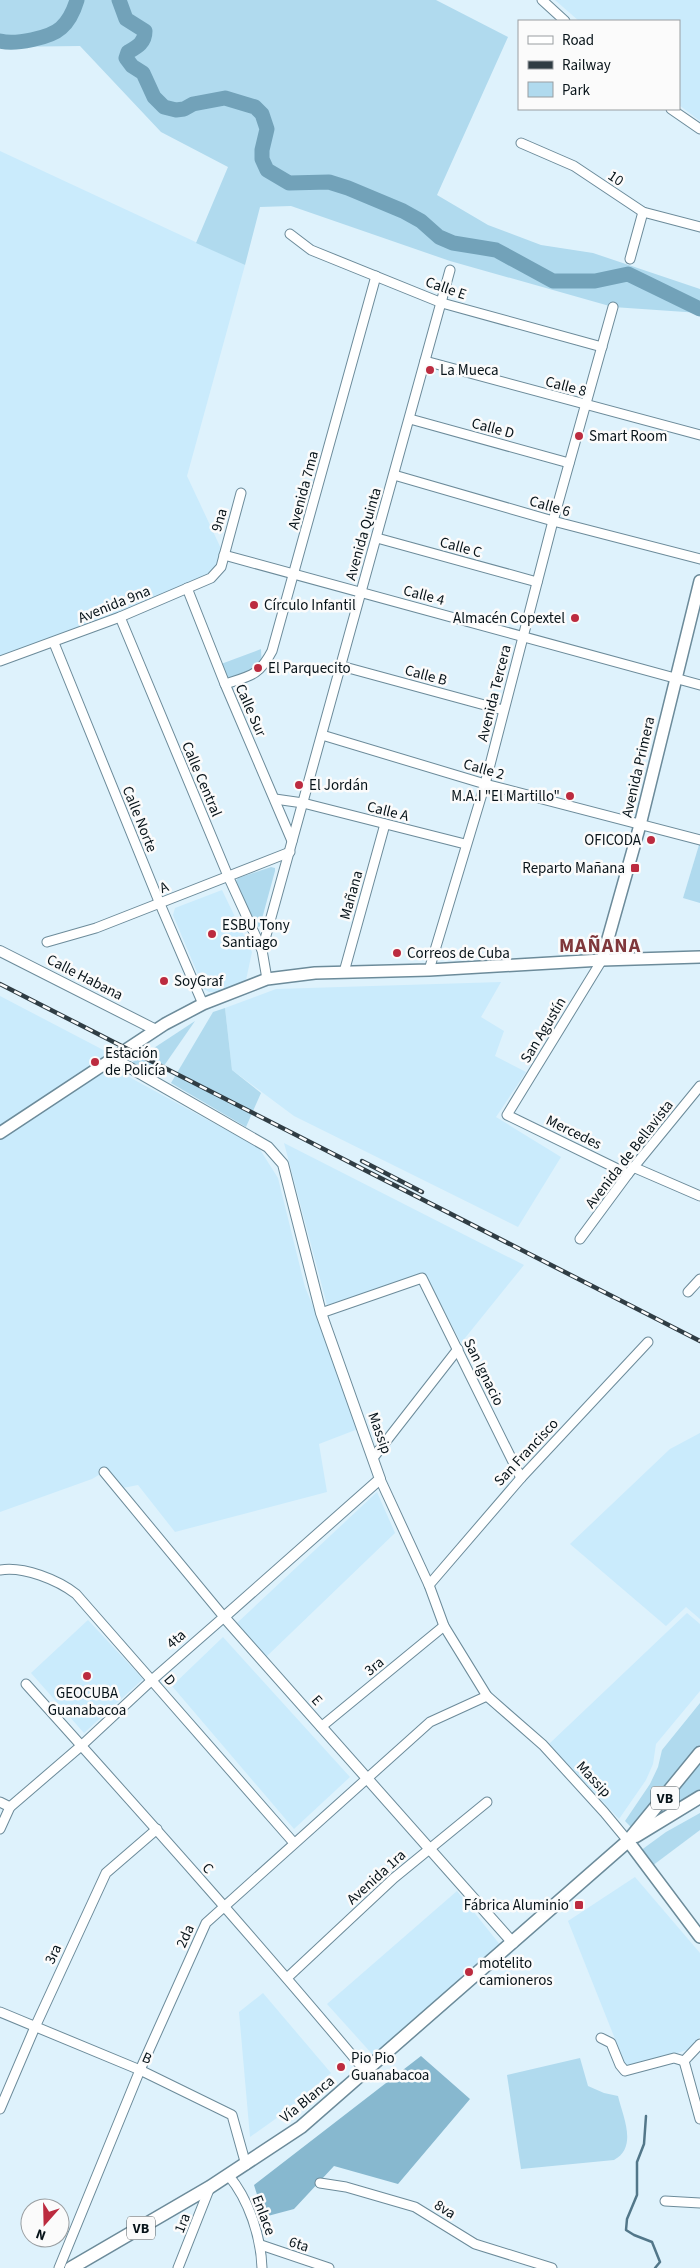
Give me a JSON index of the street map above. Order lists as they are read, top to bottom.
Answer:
{
  "streets": {
    "main road": ["Avenida Primera", "VB", "Vía Blanca"],
    "street": [
      "10",
      "Calle E",
      "Calle 8",
      "Calle D",
      "Avenida 7ma",
      "Calle 6",
      "9na",
      "Avenida Quinta",
      "Calle C",
      "Calle 4",
      "Avenida 9na",
      "Calle B",
      "Avenida Tercera",
      "Calle Sur",
      "Calle 2",
      "Calle Central",
      "Calle A",
      "Calle Norte",
      "A",
      "Mañana",
      "Calle Habana",
      "San Agustín",
      "Mercedes",
      "Avenida de Bellavista",
      "San Ignacio",
      "Massip",
      "San Francisco",
      "4ta",
      "3ra",
      "D",
      "E",
      "C",
      "Avenida 1ra",
      "2da",
      "B",
      "8va",
      "Enlace",
      "1ra",
      "6ta"
    ]
  },
  "crossings": [
    ["Calle E", "Avenida 7ma"],
    ["Calle E", "Avenida Quinta"],
    ["Calle E", "Avenida Tercera"],
    ["Calle 8", "Avenida Quinta"],
    ["Calle 8", "Avenida Tercera"],
    ["Calle D", "Avenida Quinta"],
    ["Calle D", "Avenida Tercera"],
    ["Avenida 7ma", "Calle 4"],
    ["Avenida 7ma", "Calle Sur"],
    ["Calle 6", "Avenida Quinta"],
    ["Calle 6", "Avenida Tercera"],
    ["9na", "Calle 4"],
    ["9na", "Avenida 9na"],
    ["Avenida Quinta", "Calle C"],
    ["Avenida Quinta", "Calle 4"],
    ["Avenida Quinta", "Calle B"],
    ["Avenida Quinta", "Calle Sur"],
    ["Avenida Quinta", "Calle 2"],
    ["Avenida Quinta", "Calle Central"],
    ["Avenida Quinta", "Calle A"],
    ["Avenida Quinta", "A"],
    ["Calle C", "Avenida Tercera"],
    ["Calle 4", "Avenida 9na"],
    ["Calle 4", "Avenida Tercera"],
    ["Calle 4", "Avenida Primera"],
    ["Avenida 9na", "Calle Sur"],
    ["Avenida 9na", "Calle Central"],
    ["Avenida 9na", "Calle Norte"],
    ["Calle B", "Avenida Tercera"],
    ["Avenida Tercera", "Calle 2"],
    ["Avenida Tercera", "Calle A"],
    ["Calle Sur", "Calle A"],
    ["Avenida Primera", "Calle 2"],
    ["Avenida Primera", "San Agustín"],
    ["Calle Central", "A"],
    ["Calle A", "Mañana"],
    ["Calle Norte", "A"],
    ["San Agustín", "Mercedes"],
    ["Mercedes", "Avenida de Bellavista"],
    ["San Ignacio", "Massip"],
    ["San Ignacio", "San Francisco"],
    ["Massip", "San Francisco"],
    ["Massip", "4ta"],
    ["Massip", "3ra"],
    ["Massip", "2da"],
    ["Massip", "Vía Blanca"],
    ["4ta", "D"],
    ["4ta", "E"],
    ["4ta", "C"],
    ["3ra", "E"],
    ["3ra", "C"],
    ["3ra", "B"],
    ["D", "2da"],
    ["E", "Avenida 1ra"],
    ["E", "2da"],
    ["E", "Vía Blanca"],
    ["C", "Avenida 1ra"],
    ["C", "2da"],
    ["C", "Vía Blanca"],
    ["2da", "B"],
    ["B", "Vía Blanca"],
    ["Vía Blanca", "Enlace"],
    ["Vía Blanca", "1ra"],
    ["Enlace", "6ta"]
  ],
  "districts": ["MAÑANA"],
  "places": {
    "other": [
      "La Mueca",
      "Smart Room",
      "Círculo Infantil",
      "Almacén Copextel",
      "El Parquecito",
      "El Jordán",
      "M.A.I \"El Martillo\"",
      "OFICODA",
      "ESBU Tony Santiago",
      "Correos de Cuba",
      "SoyGraf",
      "Estación de Policía",
      "GEOCUBA Guanabacoa",
      "motelito camioneros",
      "Pio Pio Guanabacoa"
    ],
    "transit": ["Reparto Mañana", "Fábrica Aluminio"]
  },
  "legend": ["Road", "Railway", "Park"],
  "north": "bottom"
}
